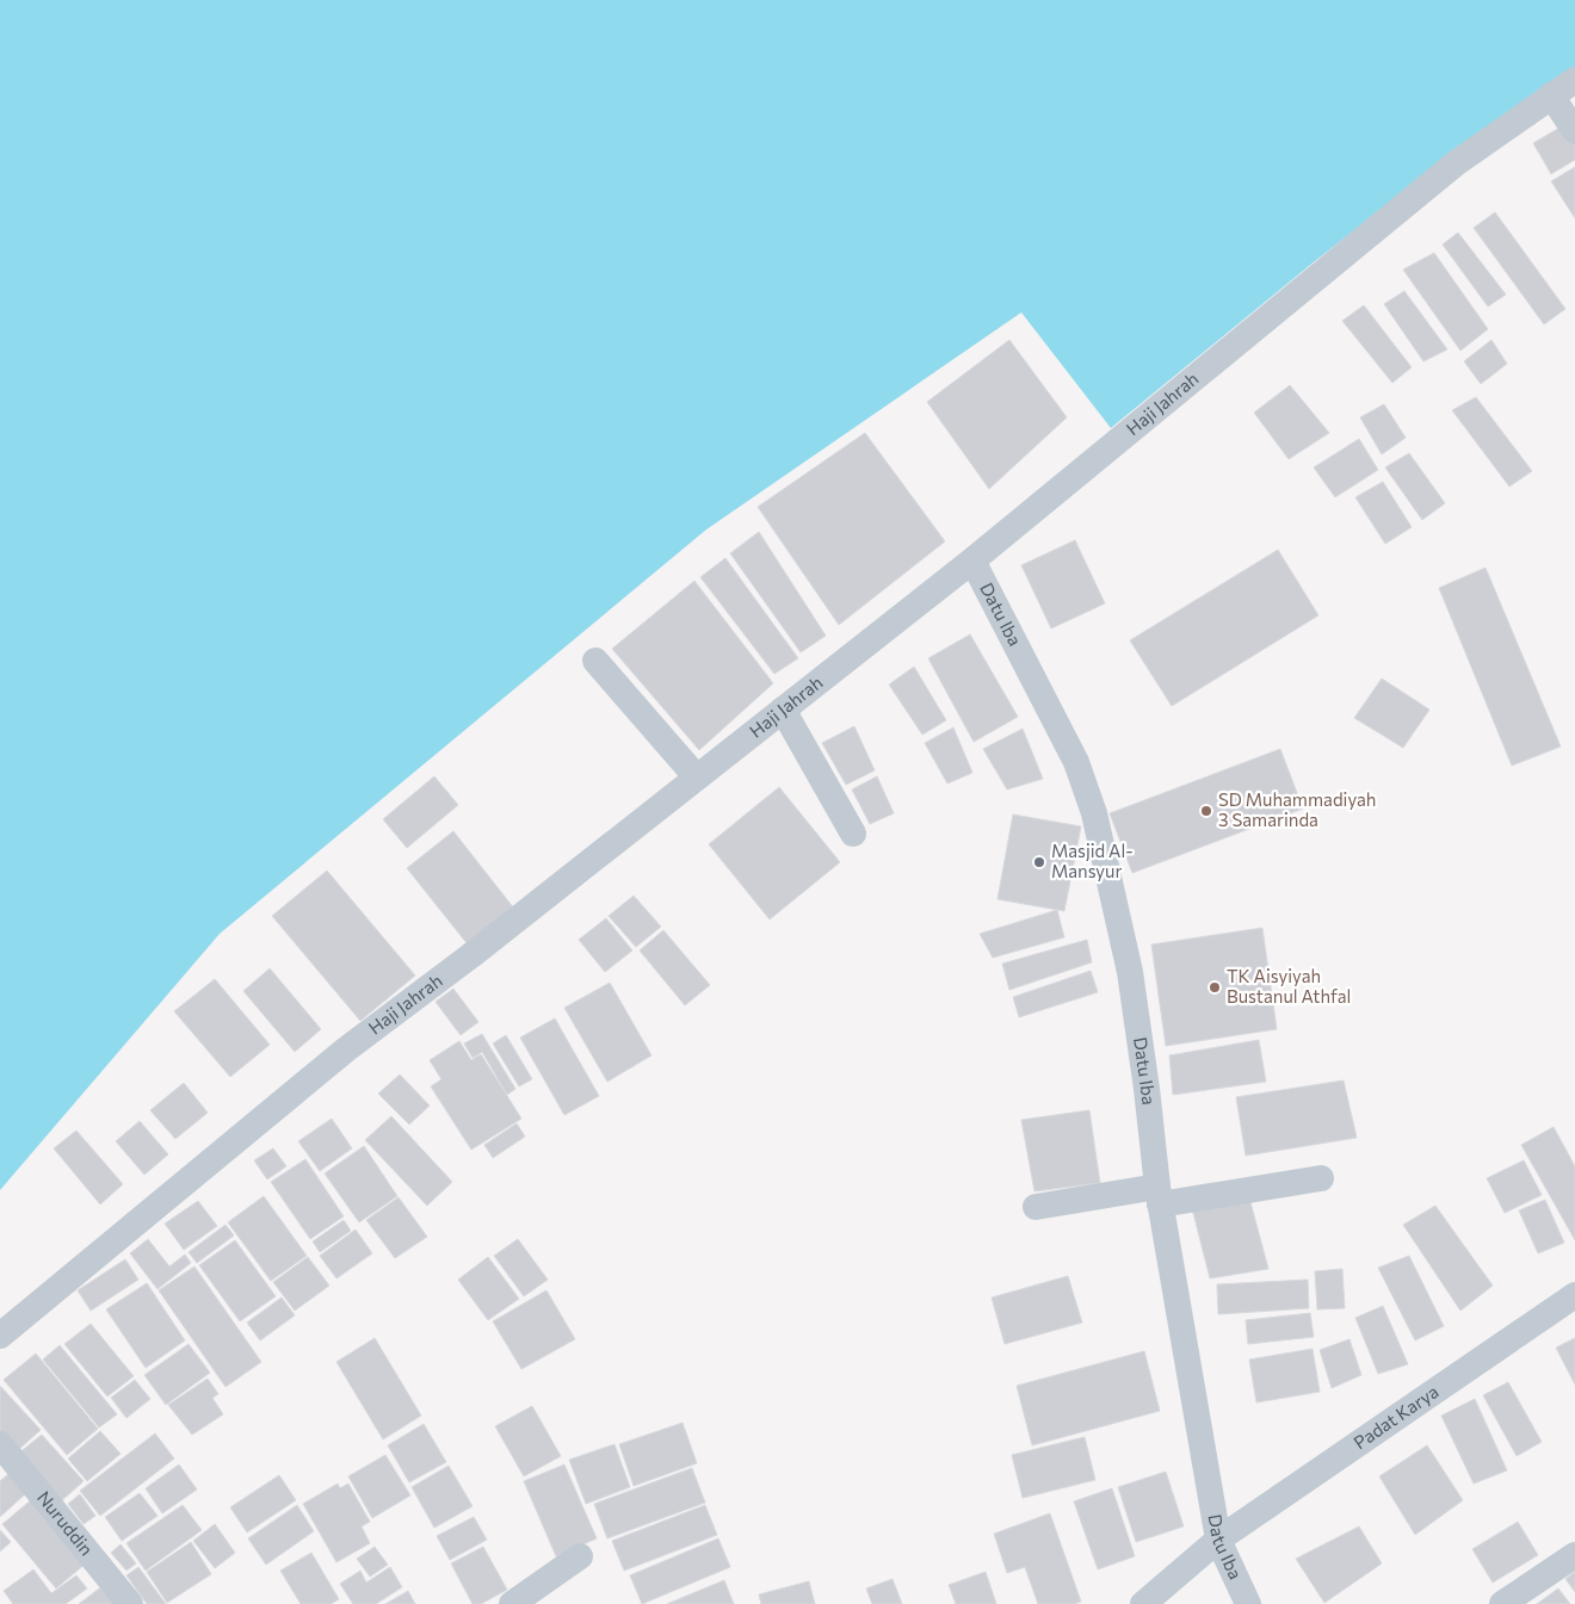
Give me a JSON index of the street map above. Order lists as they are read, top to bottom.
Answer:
{
  "streets": {
    "street": [
      "Haji Jahrah",
      "Datu Iba",
      "Padat Karya",
      "Nuruddin"
    ]
  },
  "crossings": [
    ["Haji Jahrah", "Datu Iba"],
    ["Datu Iba", "Padat Karya"]
  ],
  "places": ["SD Muhammadiyah 3 Samarinda", "Masjid Al- Mansyur", "TK Aisyiyah Bustanul Athfal"]
}
